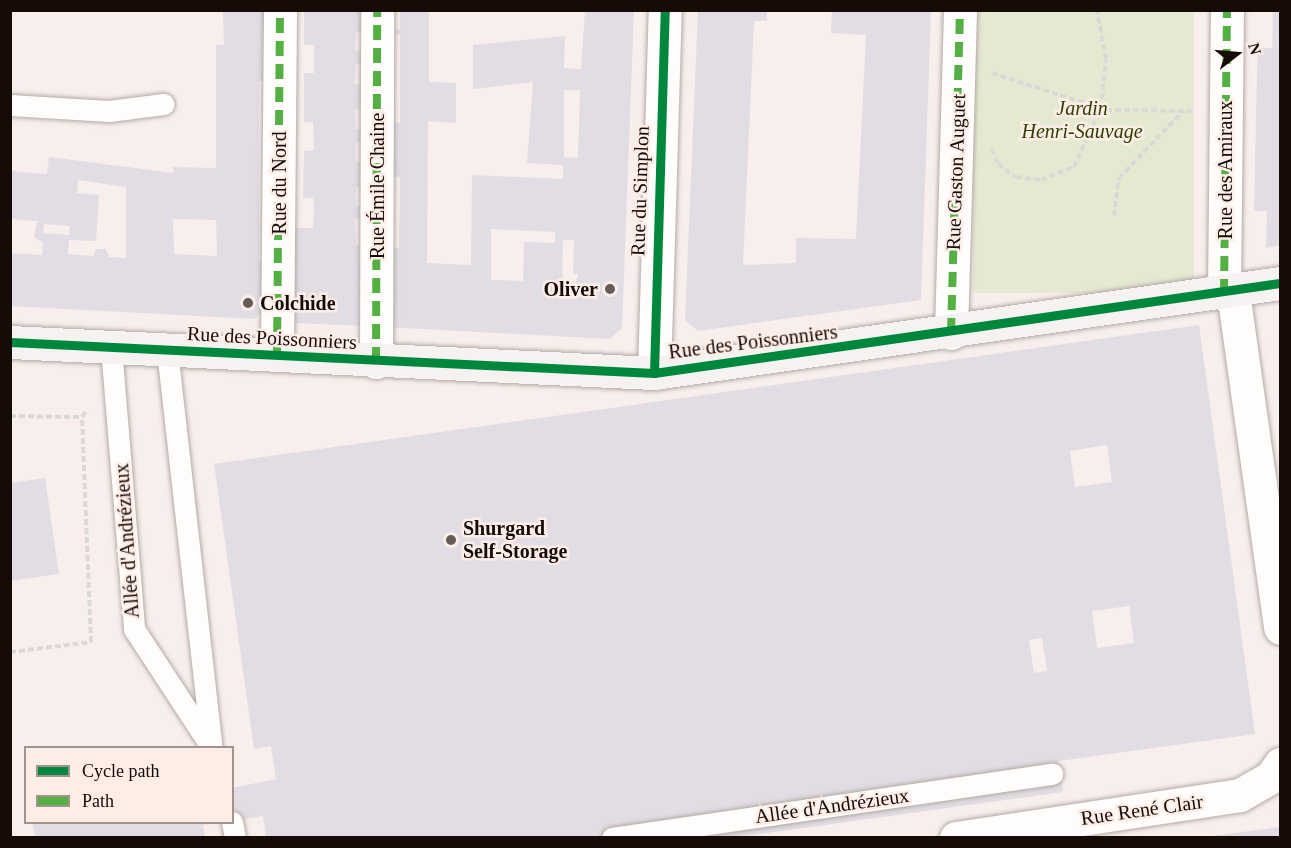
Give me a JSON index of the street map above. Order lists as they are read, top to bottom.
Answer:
{
  "streets": {
    "street": [
      "Rue des Amiraux",
      "Rue Gaston Auguet",
      "Rue du Nord",
      "Rue Émile Chaine",
      "Rue du Simplon",
      "Rue des Poissonniers",
      "Rue René Clair"
    ],
    "lane": ["Allée d'Andrézieux"]
  },
  "crossings": [
    ["Rue des Amiraux", "Rue des Poissonniers"],
    ["Rue Gaston Auguet", "Rue des Poissonniers"],
    ["Rue du Nord", "Rue des Poissonniers"],
    ["Rue Émile Chaine", "Rue des Poissonniers"],
    ["Rue du Simplon", "Rue des Poissonniers"],
    ["Rue des Poissonniers", "Allée d'Andrézieux"]
  ],
  "parks": ["Jardin Henri-Sauvage"],
  "places": ["Oliver", "Colchide", "Shurgard Self-Storage"],
  "legend": ["Cycle path", "Path"],
  "north": "right"
}
